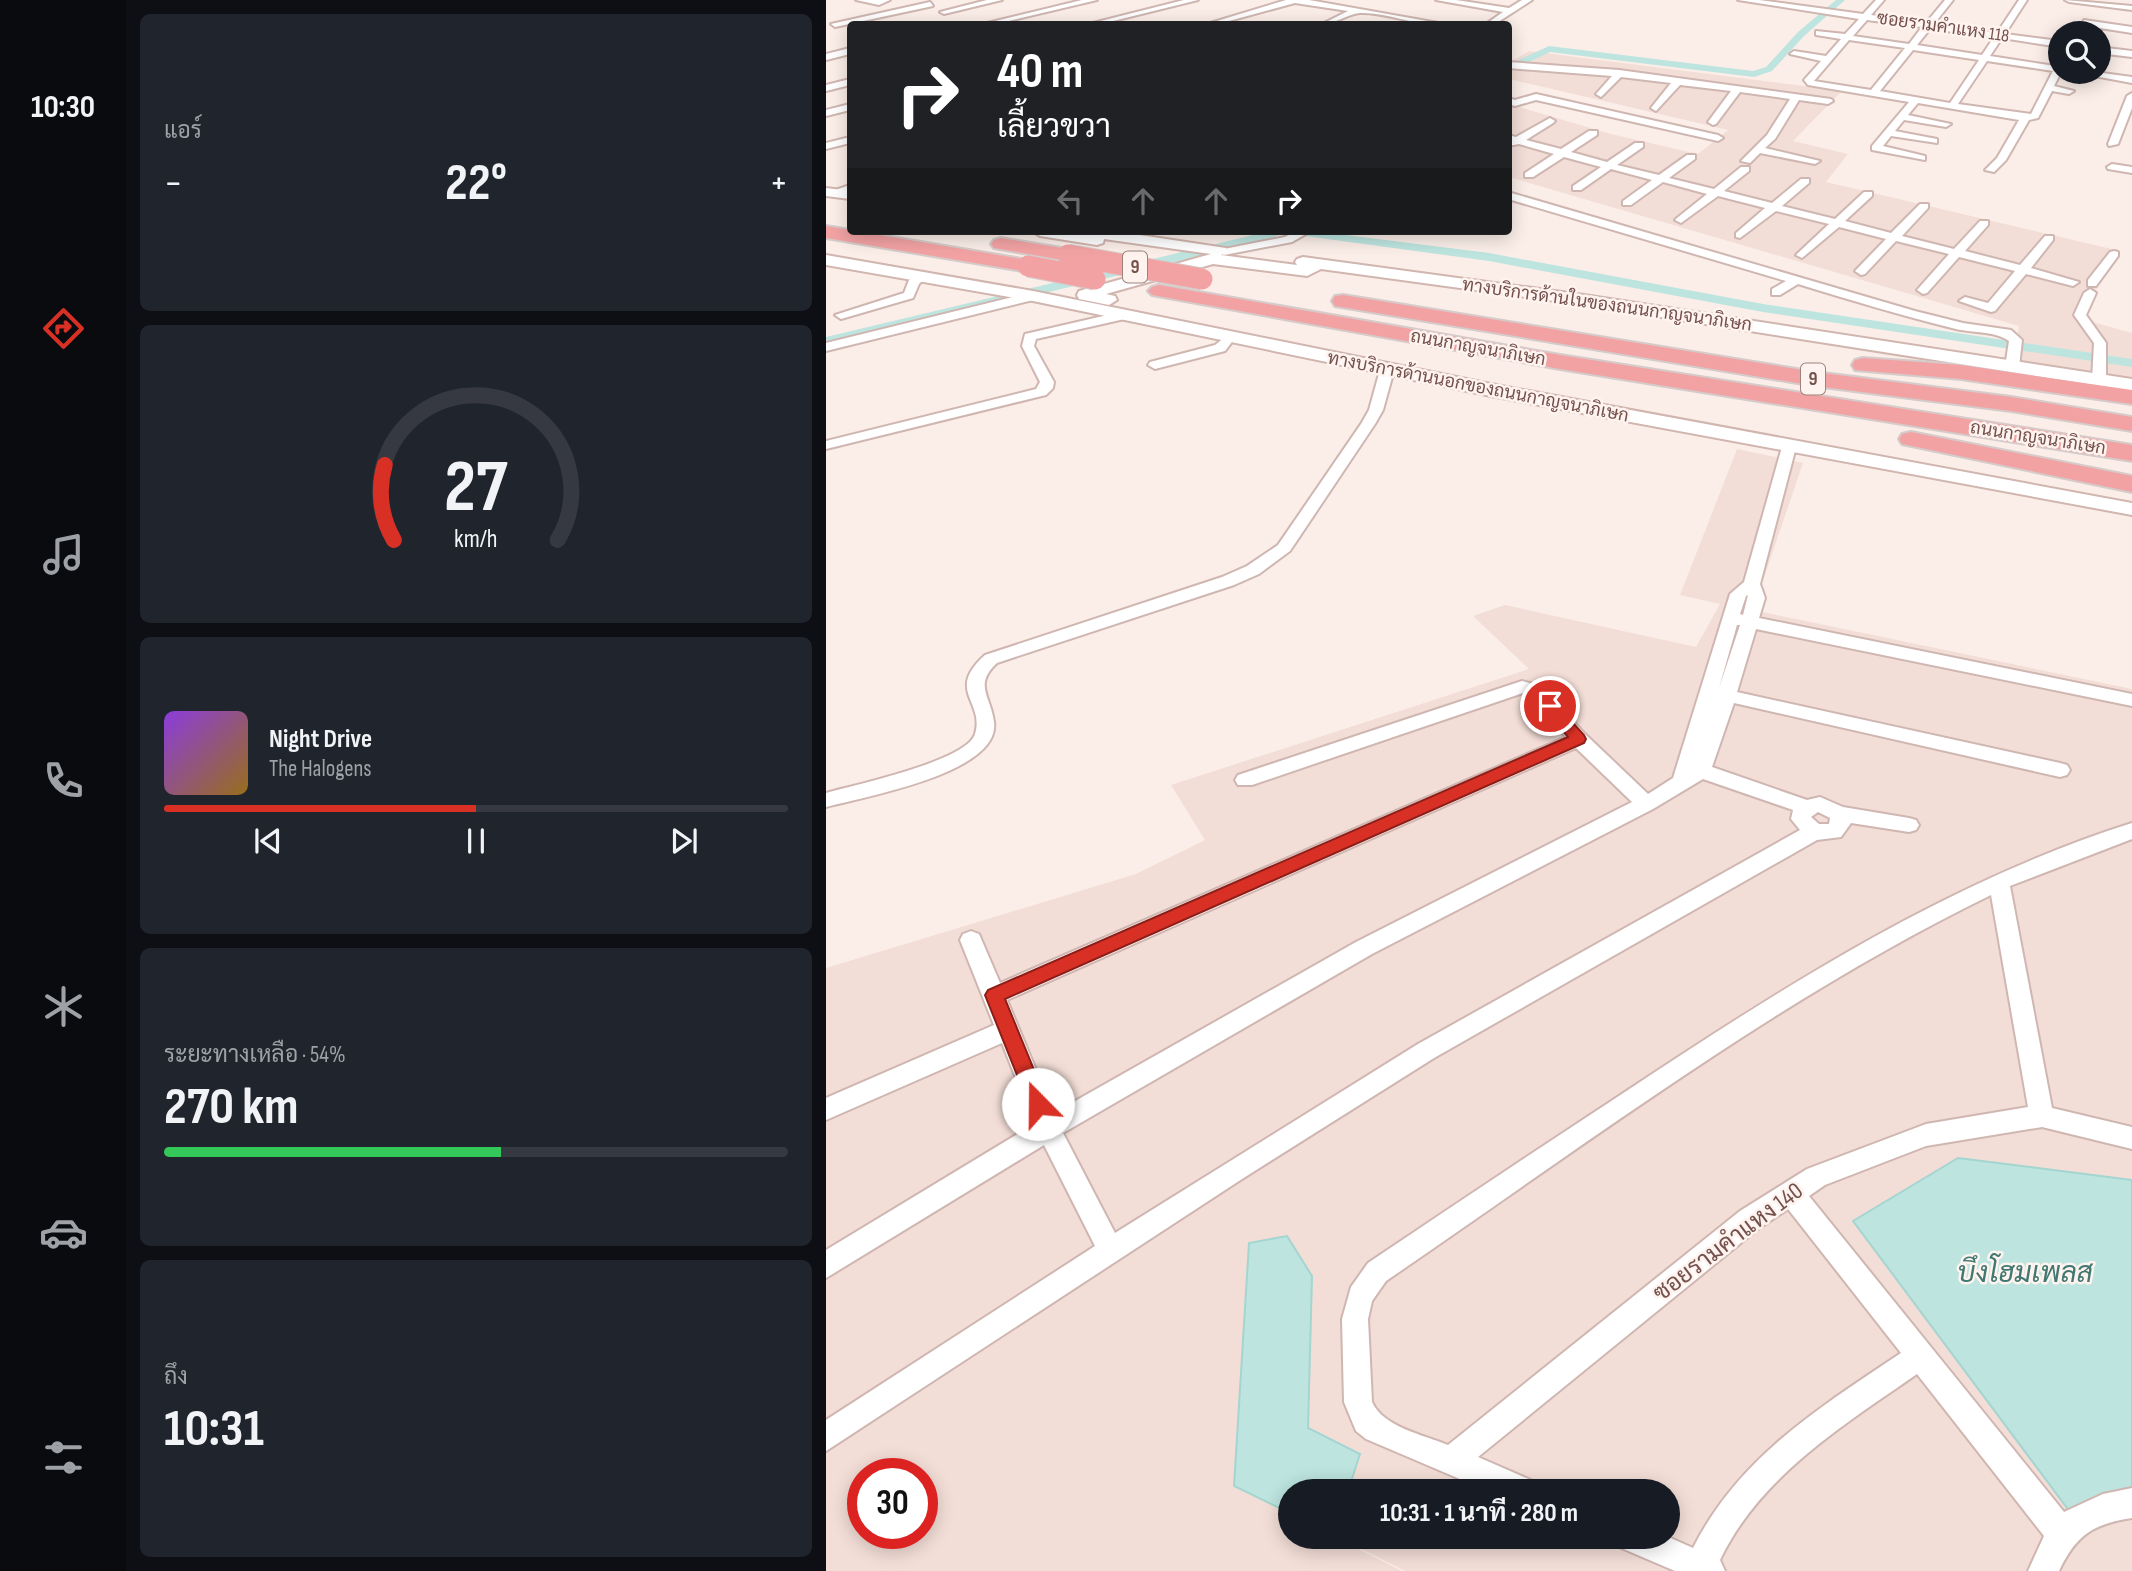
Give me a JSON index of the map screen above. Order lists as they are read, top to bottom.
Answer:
{
  "streets": {
    "highway": ["9", "ถนนกาญจนาภิเษก"],
    "main road": ["ทางบริการด้านในของถนนกาญจนาภิเษก", "ทางบริการด้านนอกของถนนกาญจนาภิเษก"],
    "street": ["ซอยรามคำแหง 118", "ซอยรามคำแหง 140"]
  },
  "water": ["บึงโฮมเพลส"],
  "page": {
    "tabs": "10:30",
    "tile": [
      "แอร์",
      ["ระยะทางเหลือ · 54%", "270 km"],
      ["ถึง", "10:31"]
    ],
    "turn": ["40 m", "เลี้ยวขวา"],
    "heat": ["−", "22°", "+"],
    "song": ["Night Drive", "The Halogens"],
    "limit": "30",
    "trip": "10:31 · 1 นาที · 280 m",
    "gauge": ["27", "km/h"]
  }
}
